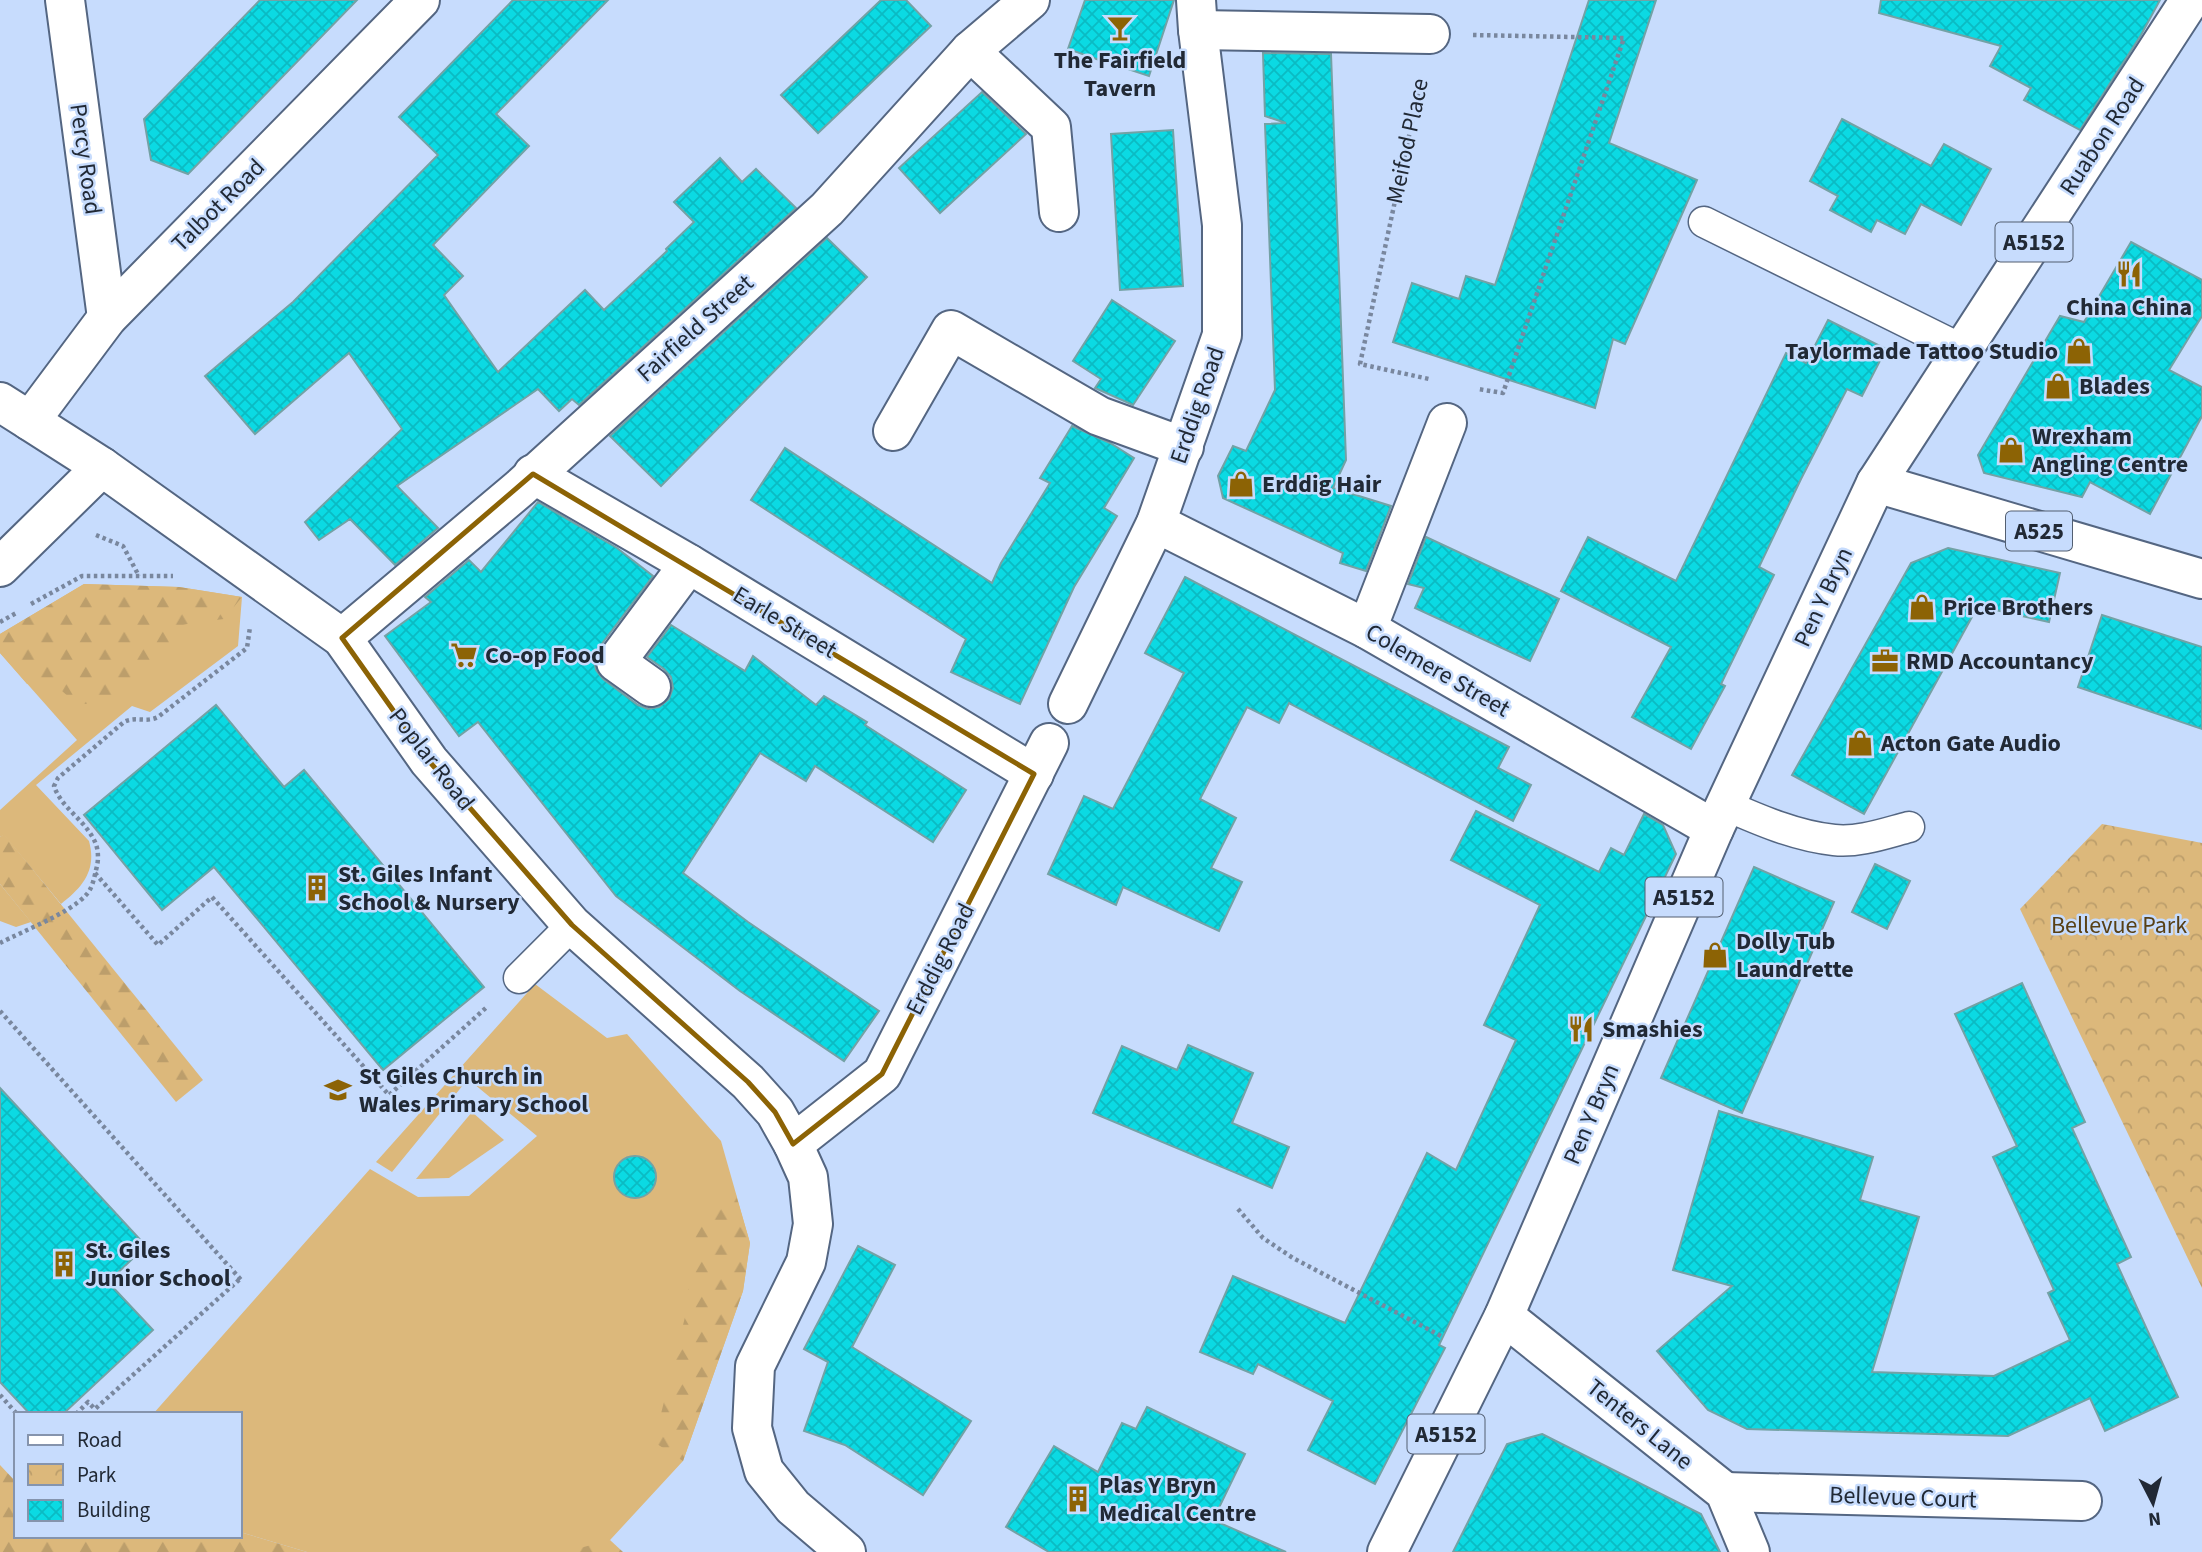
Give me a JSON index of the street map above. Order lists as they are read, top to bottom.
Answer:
{
  "streets": {
    "street": [
      "Ruabon Road",
      "Percy Road",
      "Talbot Road",
      "A5152",
      "Fairfield Street",
      "Erddig Road",
      "A525",
      "Pen Y Bryn",
      "Earle Street",
      "Colemere Street",
      "Poplar Road",
      "Tenters Lane",
      "Bellevue Court"
    ],
    "path": ["Meifod Place"]
  },
  "crossings": [
    ["Ruabon Road", "A525"],
    ["Ruabon Road", "Pen Y Bryn"],
    ["Percy Road", "Talbot Road"],
    ["Talbot Road", "Poplar Road"],
    ["Fairfield Street", "Earle Street"],
    ["Fairfield Street", "Poplar Road"],
    ["Erddig Road", "Earle Street"],
    ["Erddig Road", "Colemere Street"],
    ["Erddig Road", "Poplar Road"],
    ["A525", "Pen Y Bryn"],
    ["Pen Y Bryn", "Colemere Street"],
    ["Pen Y Bryn", "Tenters Lane"],
    ["Tenters Lane", "Bellevue Court"]
  ],
  "parks": ["Bellevue Park"],
  "places": {
    "bar": ["The Fairfield Tavern"],
    "restaurant": ["China China", "Smashies"],
    "shop": [
      "Taylormade Tattoo Studio",
      "Blades",
      "Wrexham Angling Centre",
      "Erddig Hair",
      "Price Brothers",
      "Acton Gate Audio",
      "Dolly Tub Laundrette"
    ],
    "supermarket": ["Co-op Food"],
    "office": ["RMD Accountancy"],
    "building": ["St. Giles Infant School & Nursery", "St. Giles Junior School", "Plas Y Bryn Medical Centre"],
    "school or university": ["St Giles Church in Wales Primary School"]
  },
  "legend": ["Road", "Park", "Building"],
  "north": "bottom"
}
